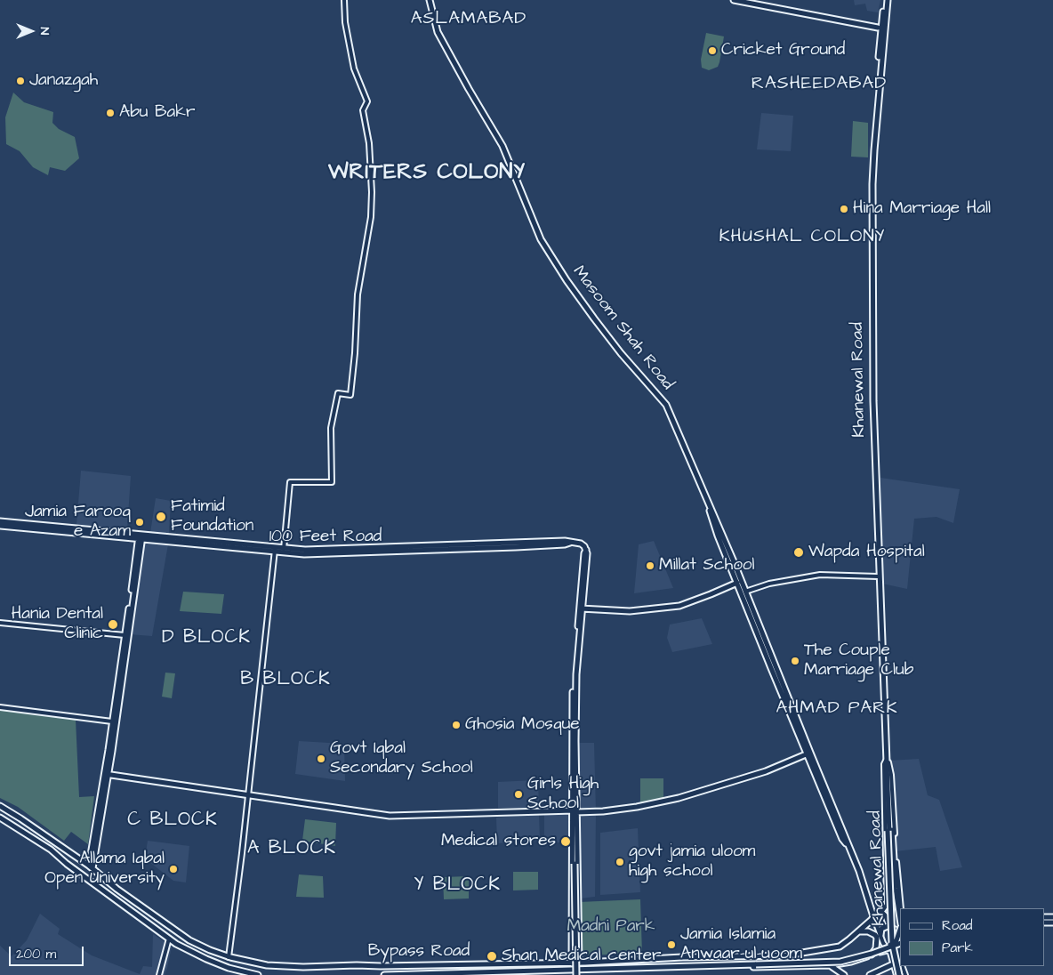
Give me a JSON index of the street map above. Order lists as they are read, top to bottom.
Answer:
{
  "streets": {
    "main road": [
      "Masoom Shah Road",
      "Khanewal Road",
      "100 Feet Road",
      "Bypass Road"
    ]
  },
  "crossings": [
    ["Masoom Shah Road", "Bypass Road"],
    ["100 Feet Road", "Bypass Road"]
  ],
  "districts": [
    "ASLAMABAD",
    "RASHEEDABAD",
    "WRITERS COLONY",
    "KHUSHAL COLONY",
    "D BLOCK",
    "B BLOCK",
    "AHMAD PARK",
    "C BLOCK",
    "A BLOCK",
    "Y BLOCK"
  ],
  "parks": ["Madni Park"],
  "places": [
    "Cricket Ground",
    "Janazgah",
    "Abu Bakr",
    "Hina Marriage Hall",
    "Fatimid Foundation",
    "Jamia Farooq e Azam",
    "Wapda Hospital",
    "Millat School",
    "Hania Dental Clinic",
    "The Couple Marriage Club",
    "Ghosia Mosque",
    "Govt Iqbal Secondary School",
    "Girls High School",
    "Medical stores",
    "govt jamia uloom high school",
    "Allama Iqbal Open University",
    "Jamia Islamia Anwaar-ul-uoom",
    "Shan Medical center"
  ],
  "legend": ["Road", "Park"],
  "scale_bar": "200 m",
  "north": "right"
}
